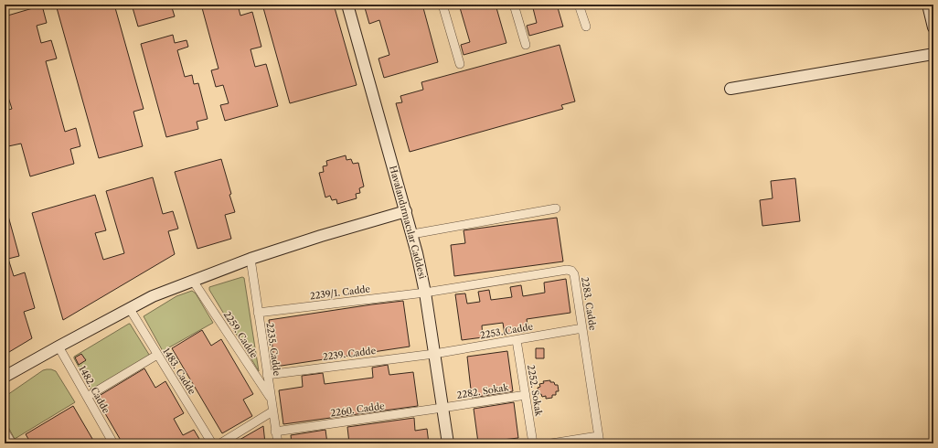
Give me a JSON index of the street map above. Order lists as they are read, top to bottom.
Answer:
{
  "streets": {
    "street": [
      "Havalandırmacılar Caddesi",
      "2239/1. Cadde",
      "2283. Cadde",
      "2253. Cadde",
      "2259. Cadde",
      "2235. Cadde",
      "2239. Cadde",
      "1483. Cadde",
      "1482. Cadde",
      "2252. Sokak",
      "2282. Sokak",
      "2260. Cadde"
    ]
  },
  "crossings": [
    ["Havalandırmacılar Caddesi", "2239/1. Cadde"],
    ["Havalandırmacılar Caddesi", "2283. Cadde"],
    ["Havalandırmacılar Caddesi", "2253. Cadde"],
    ["Havalandırmacılar Caddesi", "2239. Cadde"],
    ["Havalandırmacılar Caddesi", "2282. Sokak"],
    ["Havalandırmacılar Caddesi", "2260. Cadde"],
    ["2239/1. Cadde", "2283. Cadde"],
    ["2239/1. Cadde", "2235. Cadde"],
    ["2283. Cadde", "2253. Cadde"],
    ["2253. Cadde", "2239. Cadde"],
    ["2253. Cadde", "2252. Sokak"],
    ["2259. Cadde", "2235. Cadde"],
    ["2235. Cadde", "2239. Cadde"],
    ["2235. Cadde", "2260. Cadde"],
    ["2252. Sokak", "2282. Sokak"],
    ["2282. Sokak", "2260. Cadde"]
  ]
}
